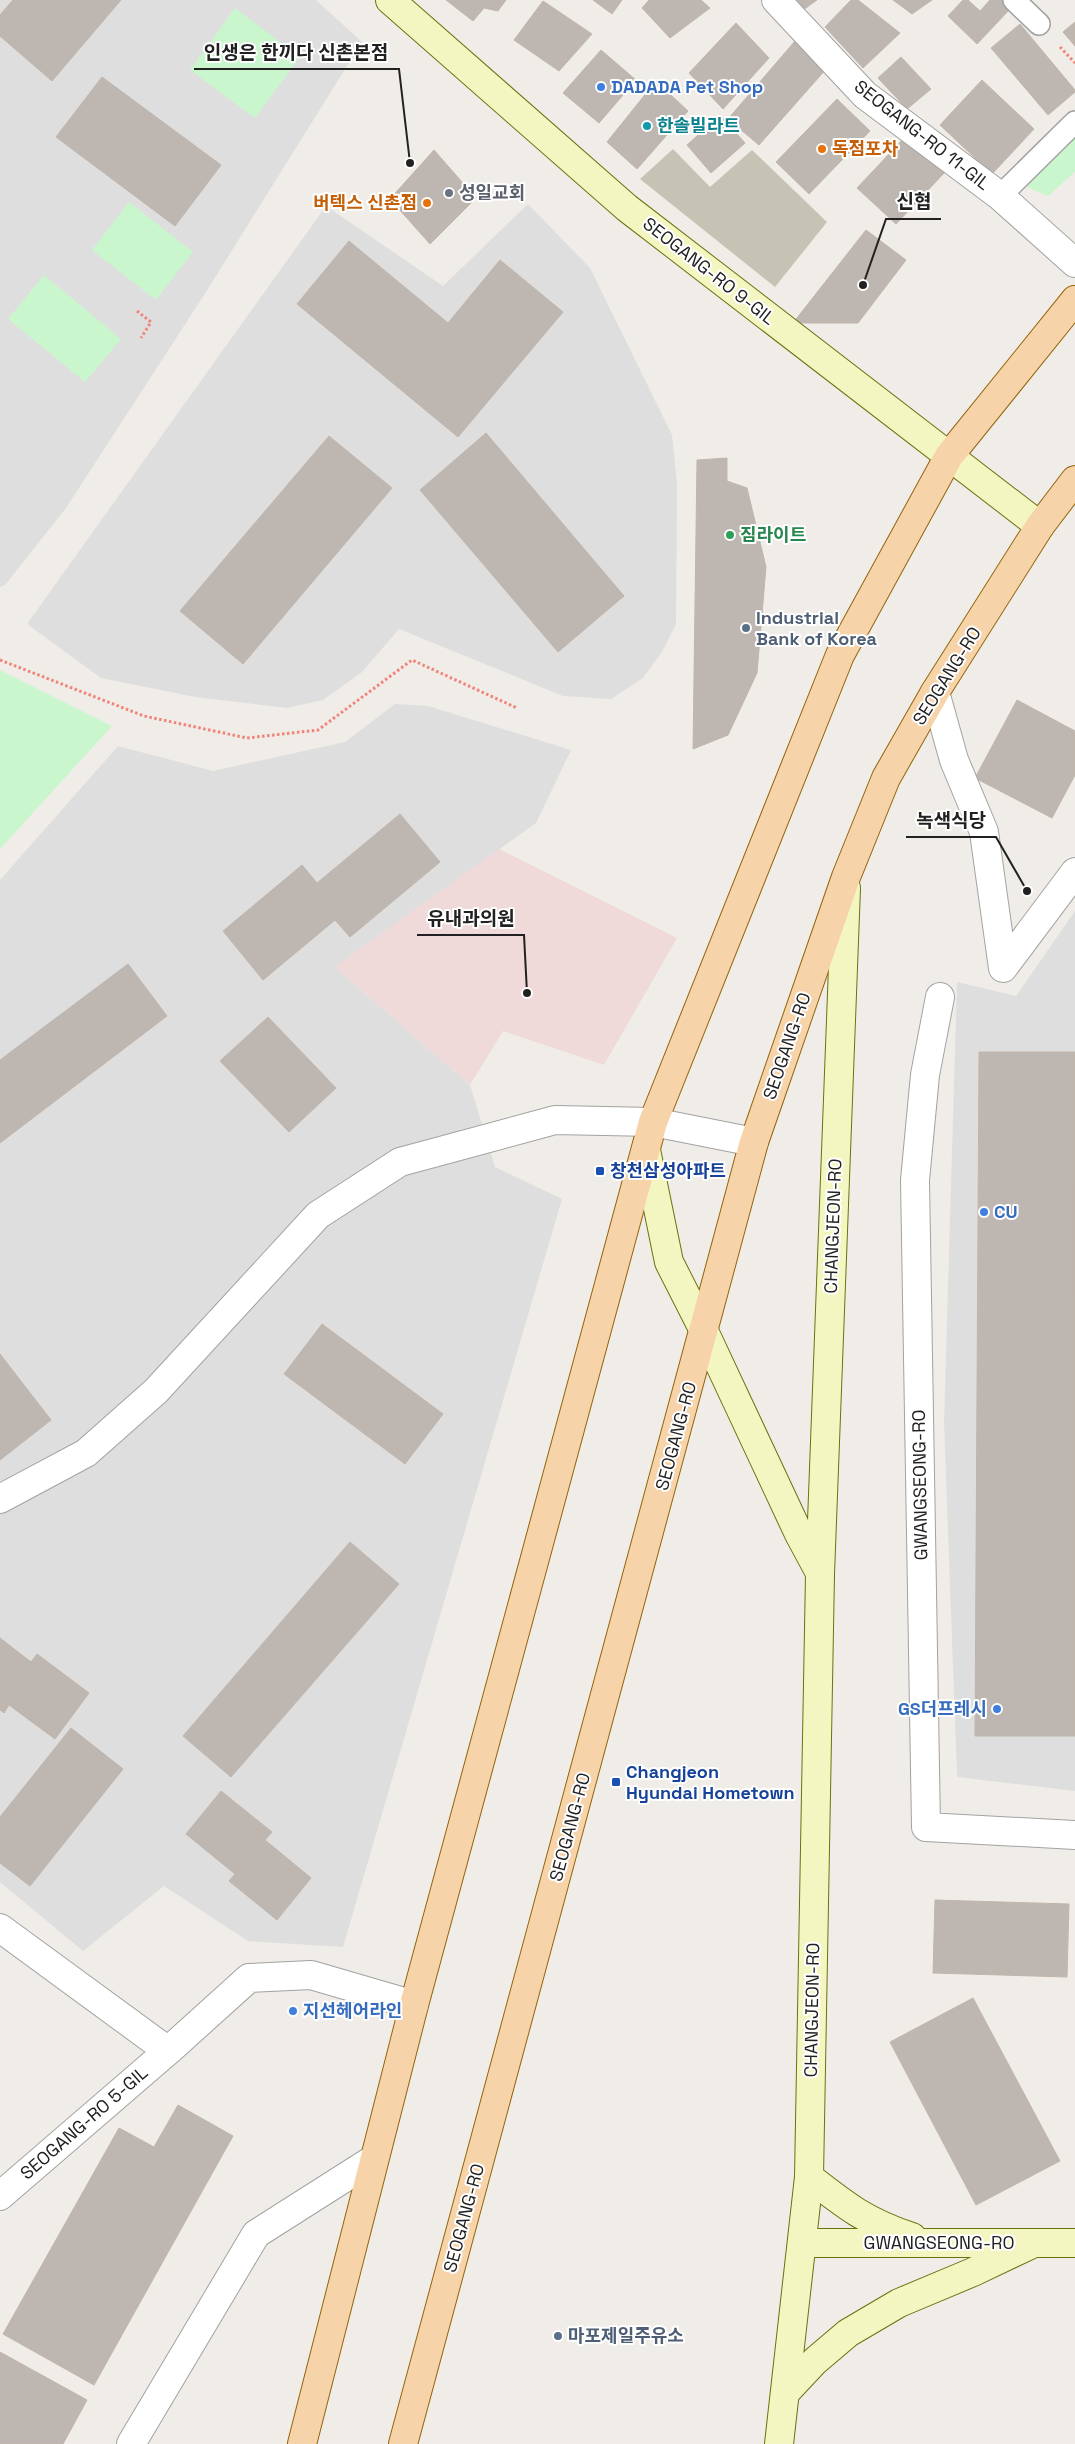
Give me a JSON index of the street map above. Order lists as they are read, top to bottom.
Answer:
{
  "streets": {
    "main road": [
      "SEOGANG-RO 9-GIL",
      "SEOGANG-RO",
      "CHANGJEON-RO",
      "GWANGSEONG-RO"
    ],
    "street": ["SEOGANG-RO 11-GIL", "SEOGANG-RO 5-GIL"]
  },
  "crossings": [
    ["SEOGANG-RO 9-GIL", "SEOGANG-RO"],
    ["SEOGANG-RO", "CHANGJEON-RO"],
    ["CHANGJEON-RO", "GWANGSEONG-RO"]
  ],
  "places": {
    "other": [
      "DADADA Pet Shop",
      "한솔빌라트",
      "독점포차",
      "인생은 한끼다 신촌본점",
      "성일교회",
      "버텍스 신촌점",
      "신협",
      "짐라이트",
      "Industrial Bank of Korea",
      "녹색식당",
      "유내과의원",
      "CU",
      "GS더프레시",
      "지선헤어라인",
      "마포제일주유소"
    ],
    "transit": ["창천삼성아파트", "Changjeon Hyundai Hometown"]
  }
}
